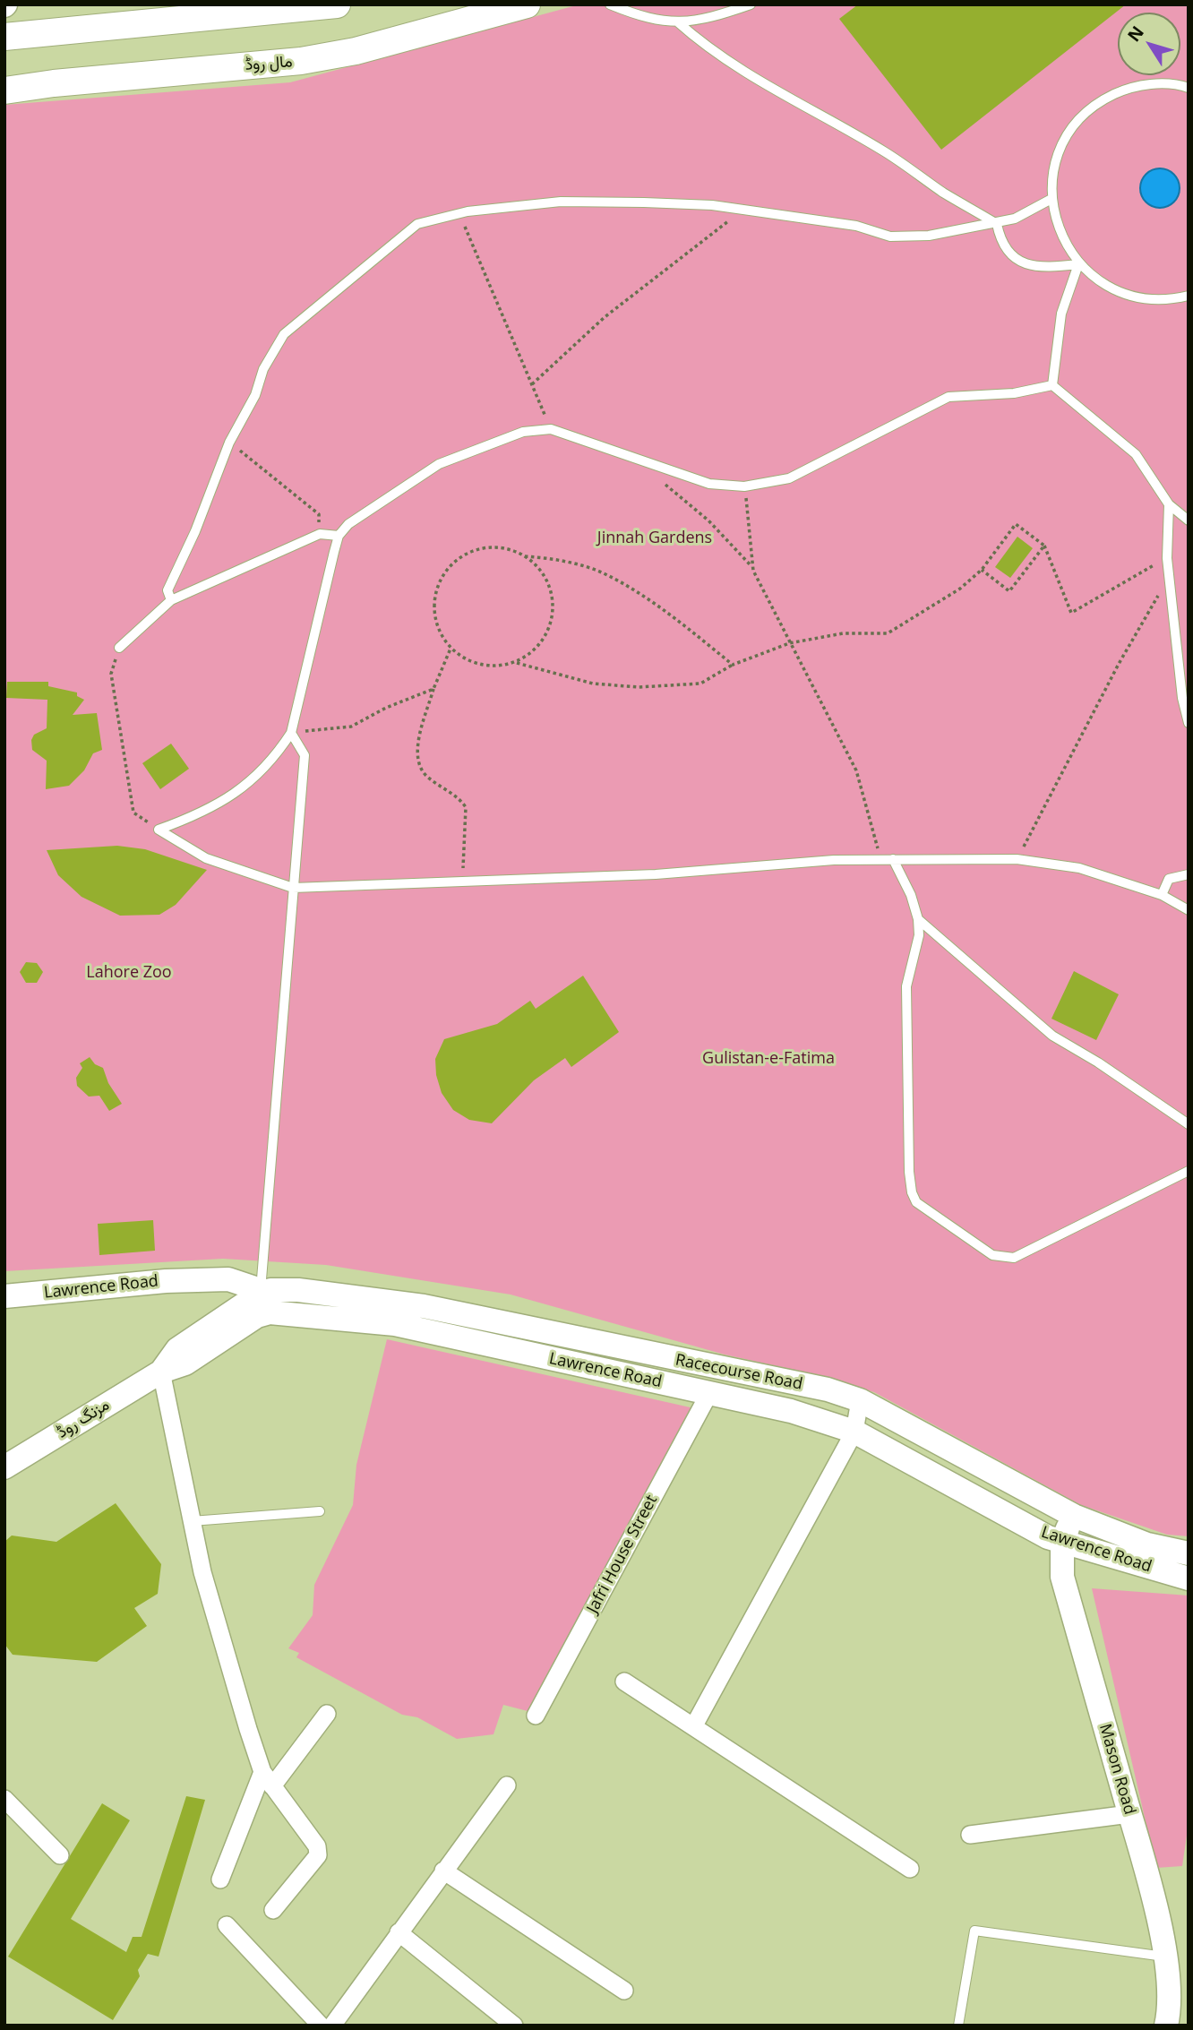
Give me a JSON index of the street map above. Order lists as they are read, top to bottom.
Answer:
{
  "streets": {
    "main road": [
      "مال روڈ",
      "Lawrence Road",
      "Racecourse Road",
      "مزنگ روڈ",
      "Mason Road"
    ],
    "street": ["Jafri House Street"]
  },
  "crossings": [
    ["Lawrence Road", "Racecourse Road"],
    ["Lawrence Road", "مزنگ روڈ"],
    ["Lawrence Road", "Jafri House Street"],
    ["Lawrence Road", "Mason Road"],
    ["Racecourse Road", "مزنگ روڈ"],
    ["Racecourse Road", "Mason Road"]
  ],
  "parks": ["Jinnah Gardens", "Lahore Zoo", "Gulistan-e-Fatima"],
  "north": "top left"
}
